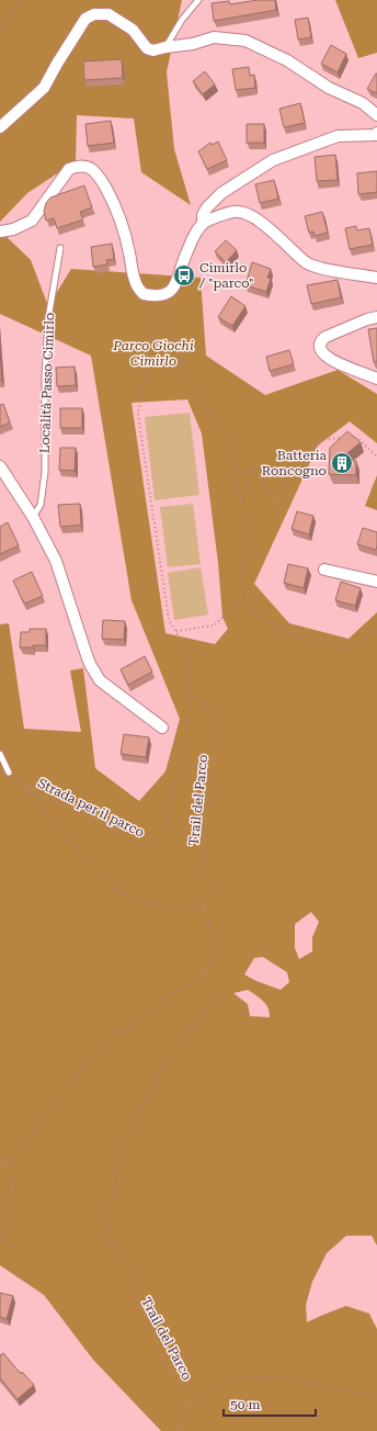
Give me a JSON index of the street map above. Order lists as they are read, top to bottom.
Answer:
{
  "streets": {
    "lane": ["Località Passo Cimirlo"],
    "path": ["Trail del Parco", "Strada per il parco"]
  },
  "crossings": [
    ["Trail del Parco", "Strada per il parco"]
  ],
  "parks": ["Parco Giochi Cimirlo"],
  "places": {
    "bus stop": ["Cimirlo / \"parco\""],
    "building": ["Batteria Roncogno"]
  },
  "scale_bar": "50 m"
}
